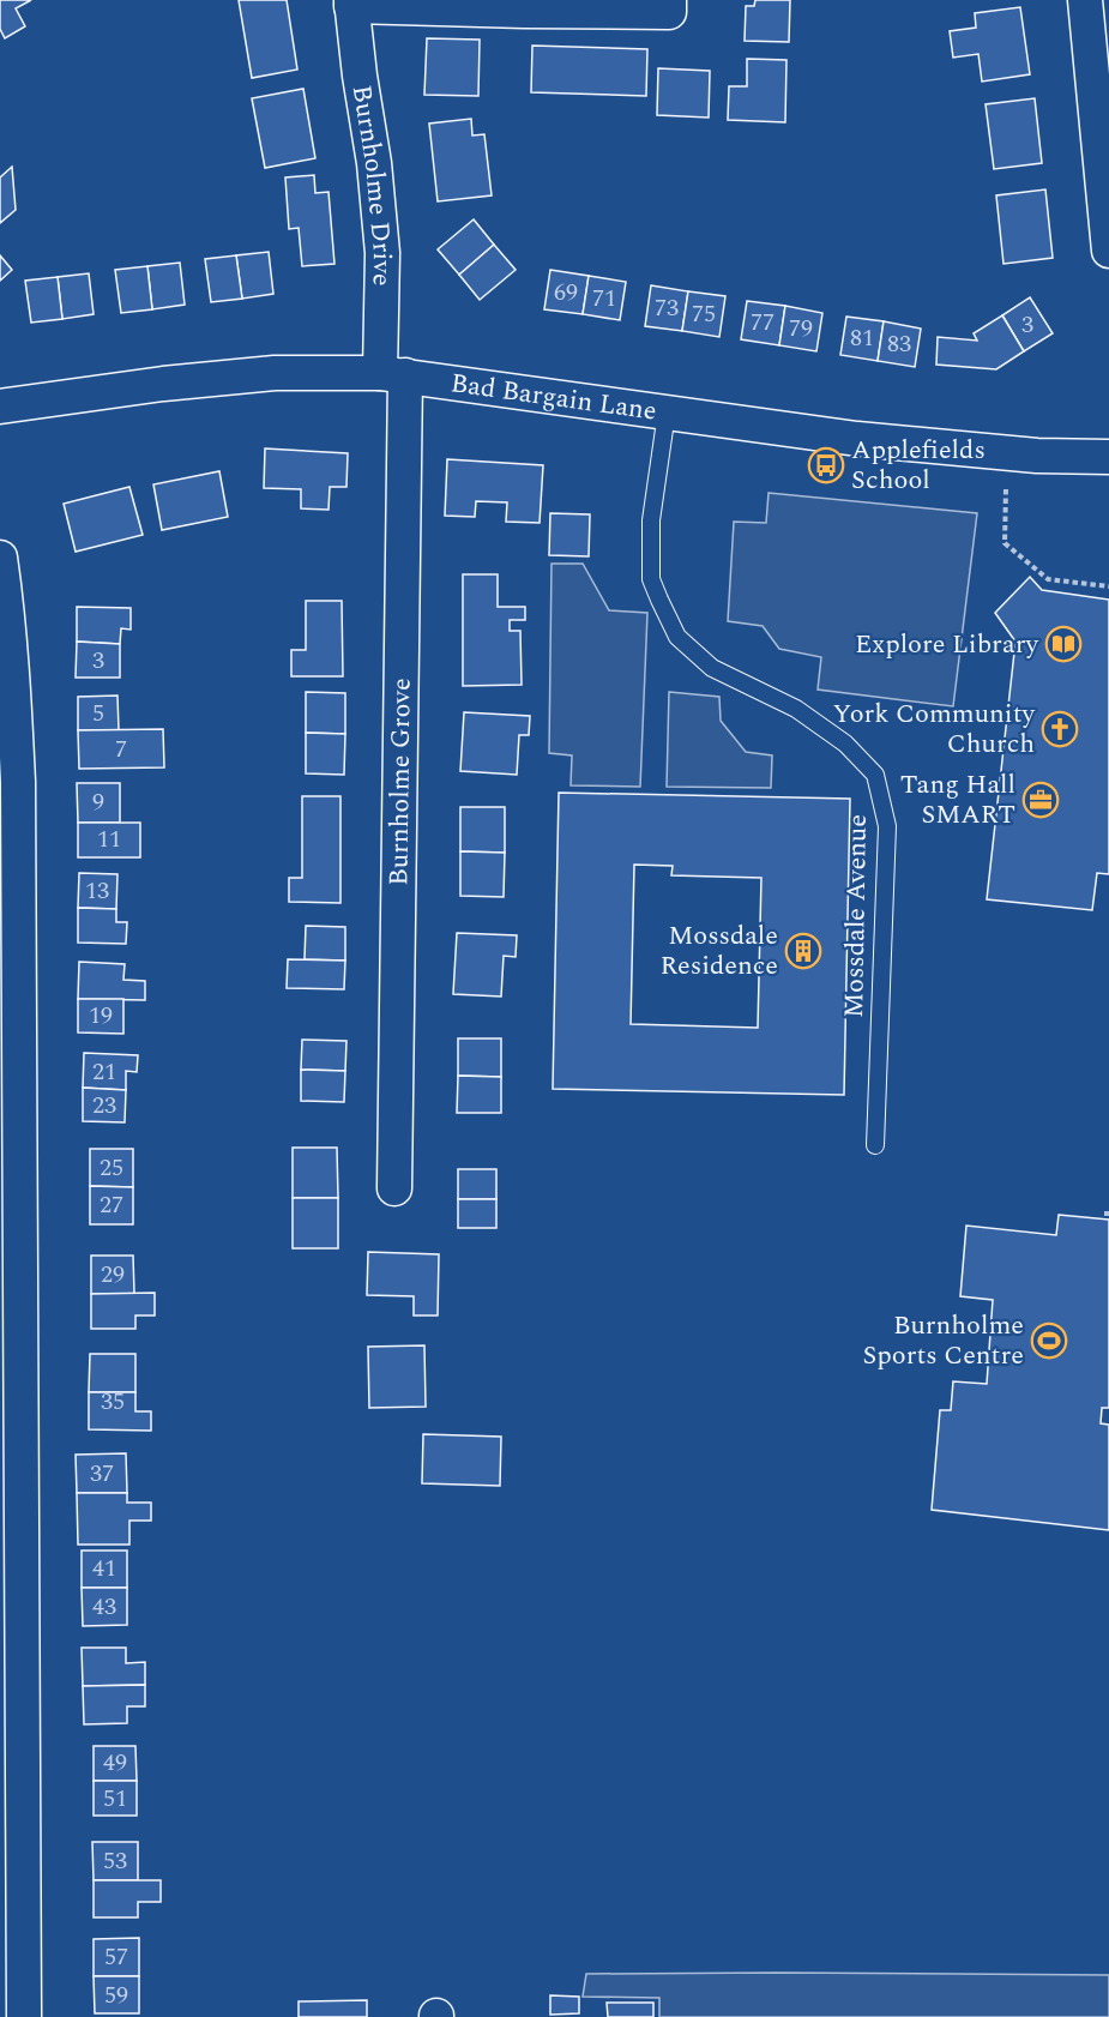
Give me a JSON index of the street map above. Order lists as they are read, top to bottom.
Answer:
{
  "streets": {
    "street": ["Burnholme Drive", "Bad Bargain Lane", "Burnholme Grove"],
    "lane": ["Mossdale Avenue"]
  },
  "crossings": [
    ["Burnholme Drive", "Bad Bargain Lane"],
    ["Burnholme Drive", "Burnholme Grove"],
    ["Bad Bargain Lane", "Burnholme Grove"],
    ["Bad Bargain Lane", "Mossdale Avenue"]
  ],
  "places": {
    "bus stop": ["Applefields School"],
    "library": ["Explore Library"],
    "church": ["York Community Church"],
    "office": ["Tang Hall SMART"],
    "building": ["Mossdale Residence"],
    "sports": ["Burnholme Sports Centre"]
  },
  "house_numbers": [
    "69",
    "71",
    "73",
    "75",
    "77",
    "3",
    "79",
    "81",
    "83",
    "3",
    "5",
    "7",
    "9",
    "11",
    "13",
    "19",
    "21",
    "23",
    "25",
    "27",
    "29",
    "35",
    "37",
    "41",
    "43",
    "49",
    "51",
    "53",
    "57",
    "59"
  ]
}
